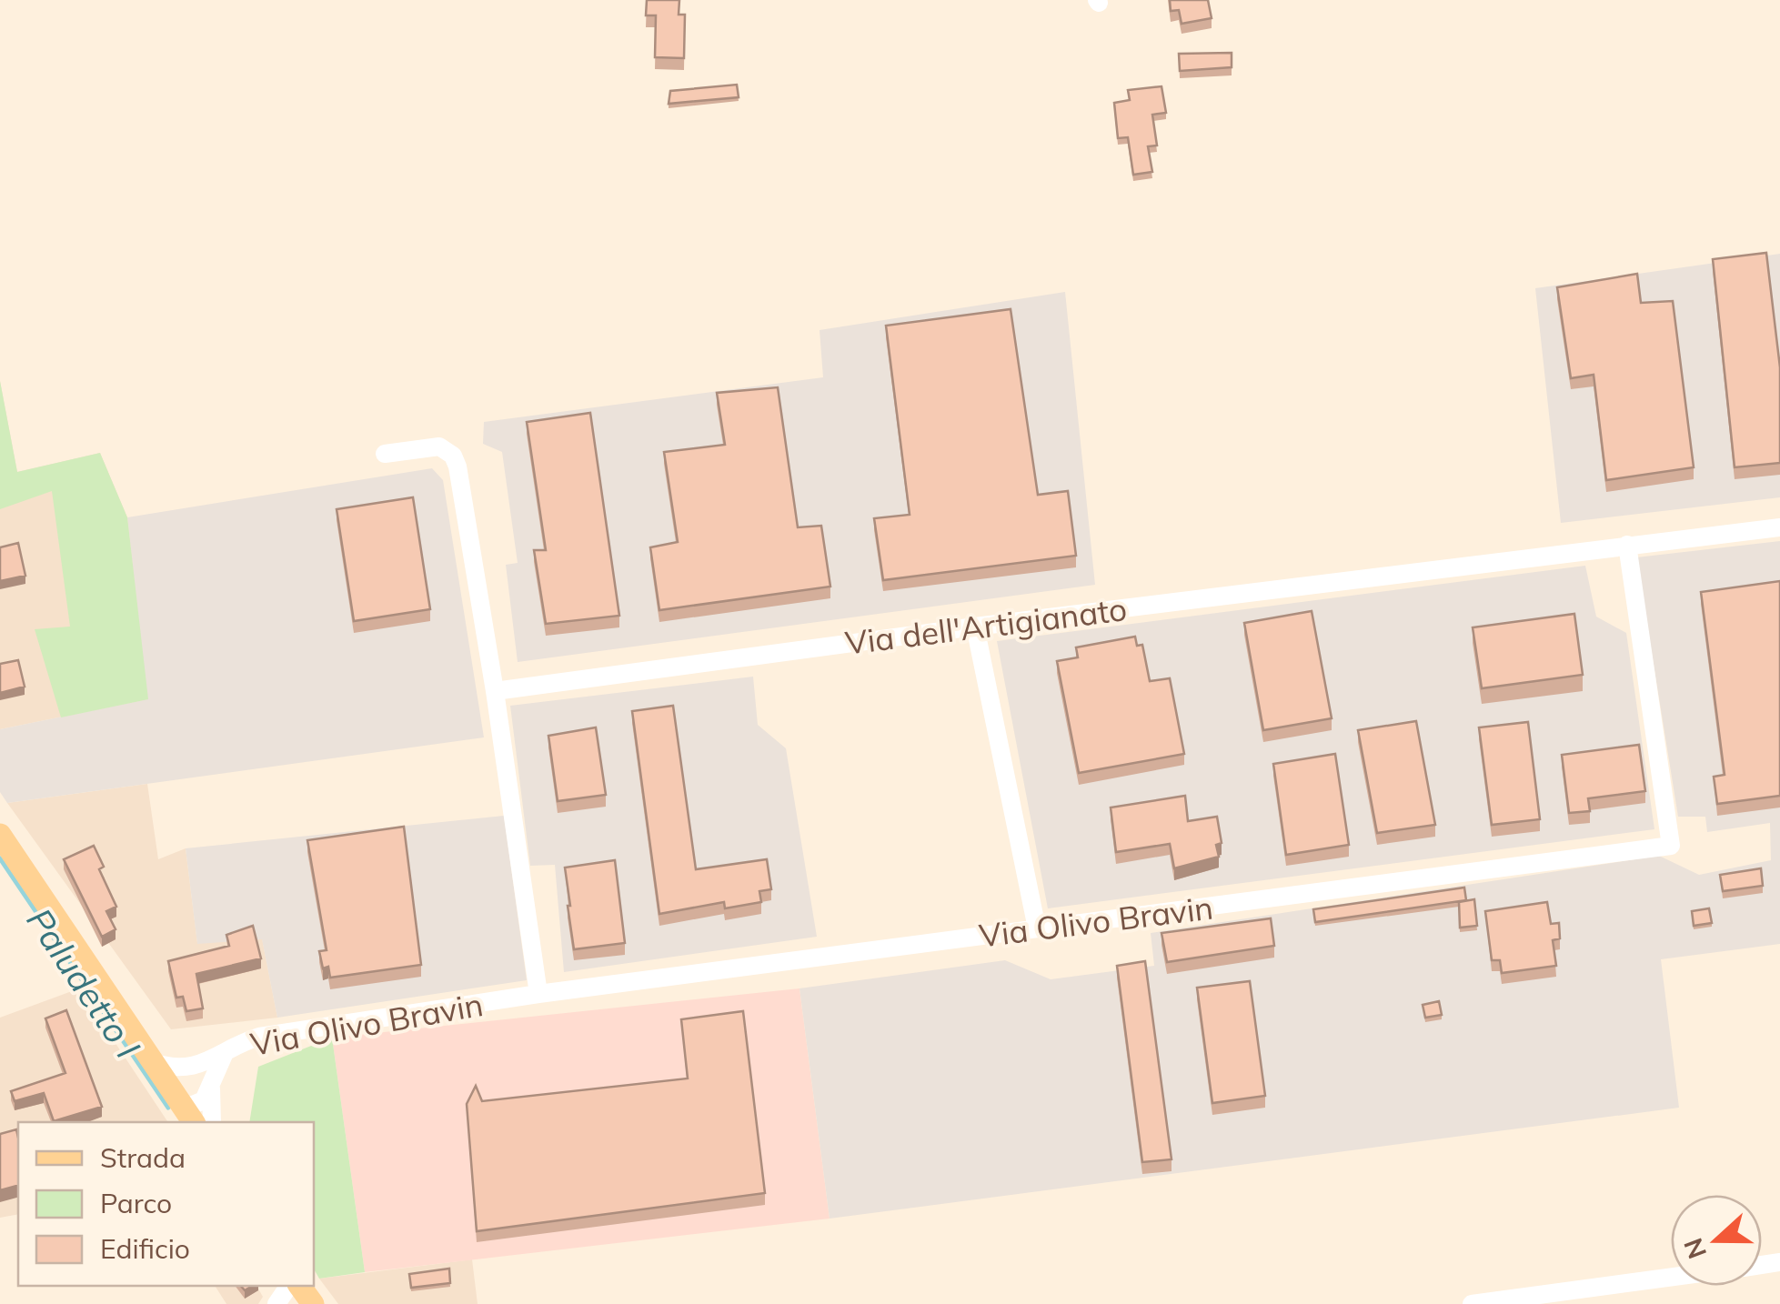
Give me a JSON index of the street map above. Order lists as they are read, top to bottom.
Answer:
{
  "streets": {
    "street": ["Via dell'Artigianato", "Via Olivo Bravin"]
  },
  "crossings": [
    ["Via dell'Artigianato", "Via Olivo Bravin"]
  ],
  "water": ["Paludetto I"],
  "legend": ["Strada", "Parco", "Edificio"],
  "north": "left"
}
